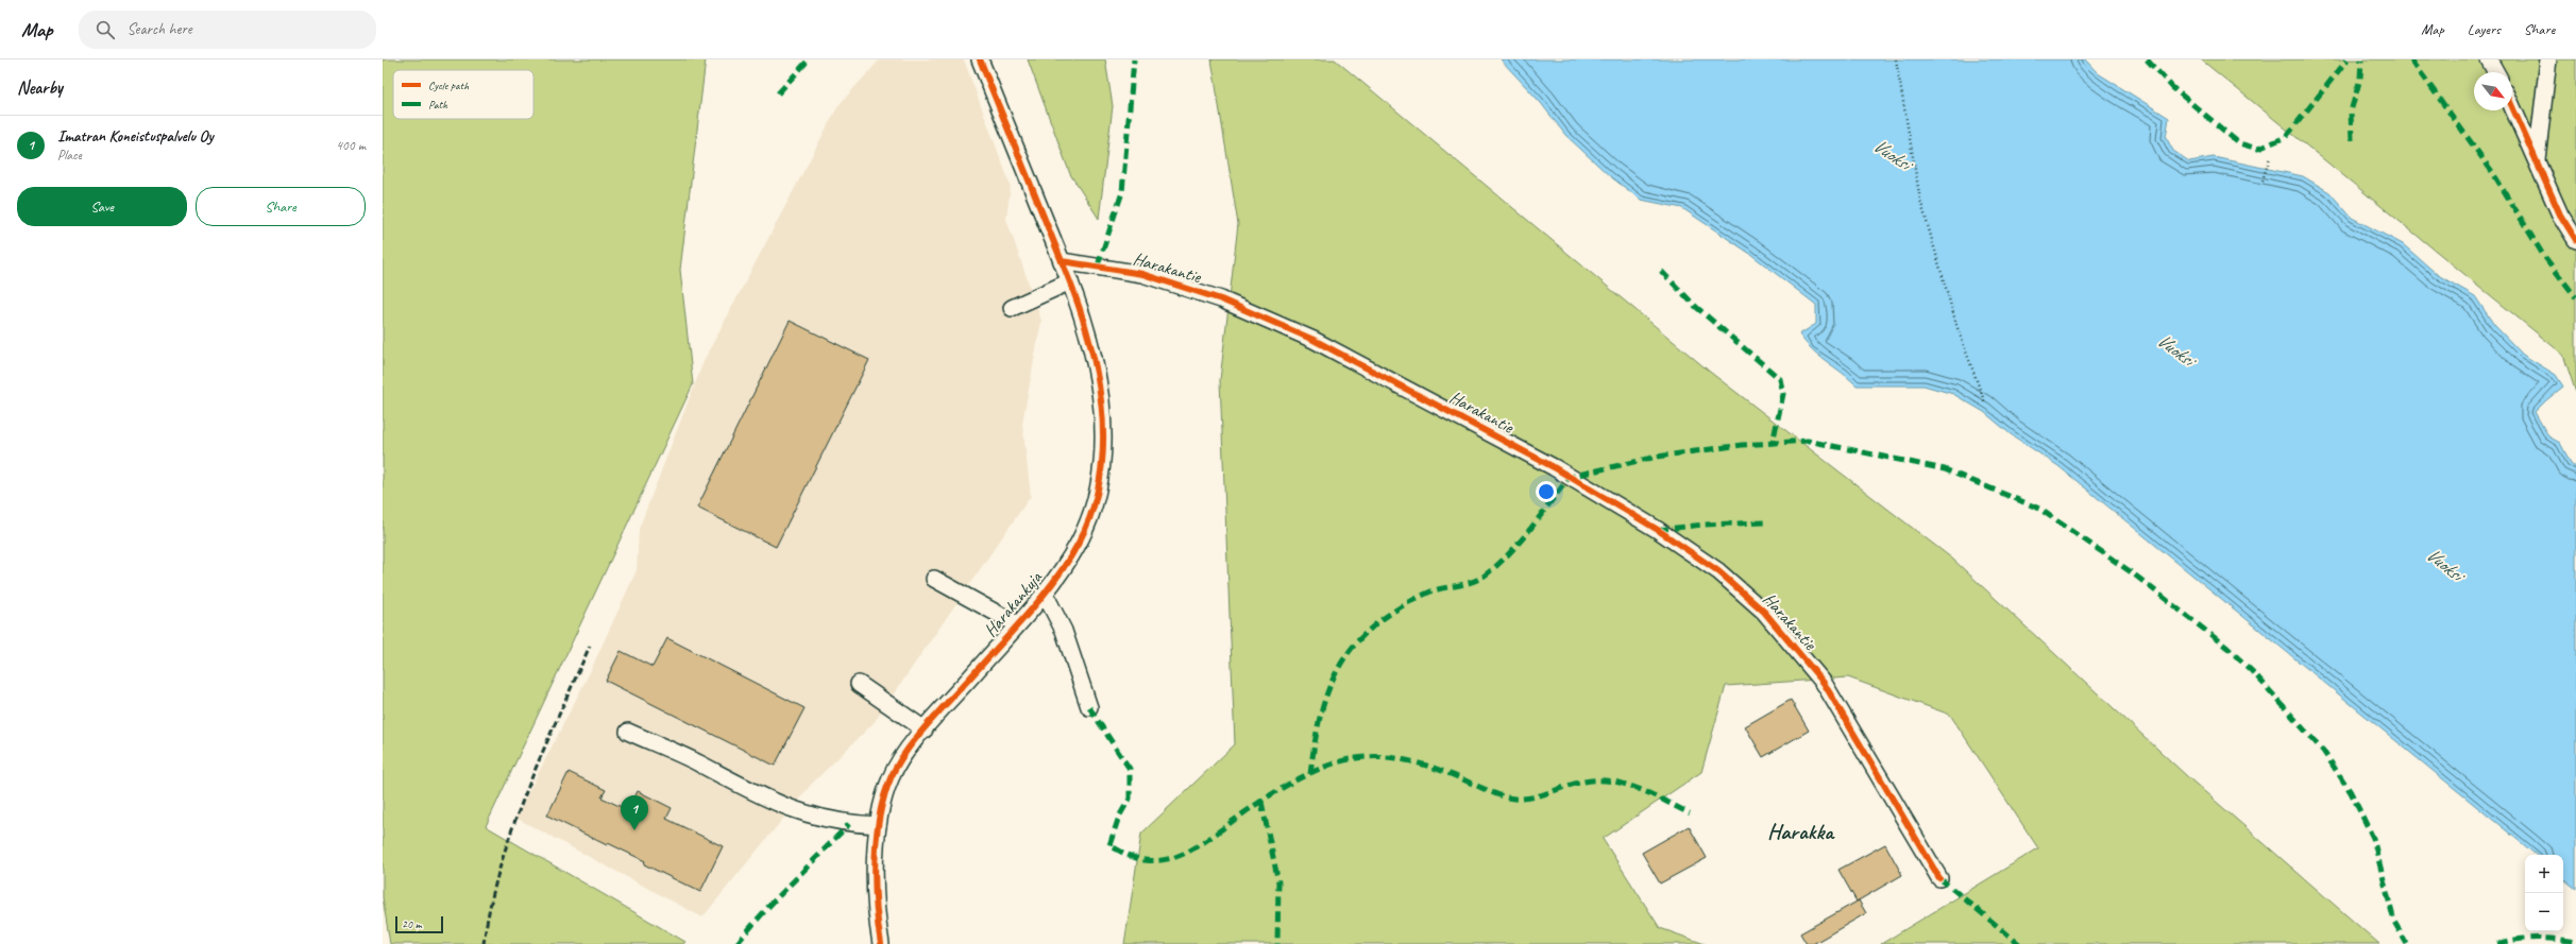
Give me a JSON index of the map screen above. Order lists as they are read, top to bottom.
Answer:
{
  "streets": {
    "street": ["Harakantie", "Harakankuja"]
  },
  "crossings": [
    ["Harakantie", "Harakankuja"]
  ],
  "districts": ["Harakka"],
  "water": ["Vuoksi"],
  "legend": ["Cycle path", "Path"],
  "scale_bar": "20 m",
  "north": "bottom right",
  "page": {
    "header": "Map",
    "search": "Search here",
    "nav": ["Map", "Layers", "Share"],
    "heading": "Nearby",
    "list": [
      {
        "mark": "1",
        "name": "Imatran Koneistuspalvelu Oy",
        "note": "Place",
        "value": "400 m"
      }
    ],
    "buttons": ["Save", "Share"],
    "pins": "1",
    "map_buttons": ["+", "−"],
    "scale": "20 m"
  }
}
